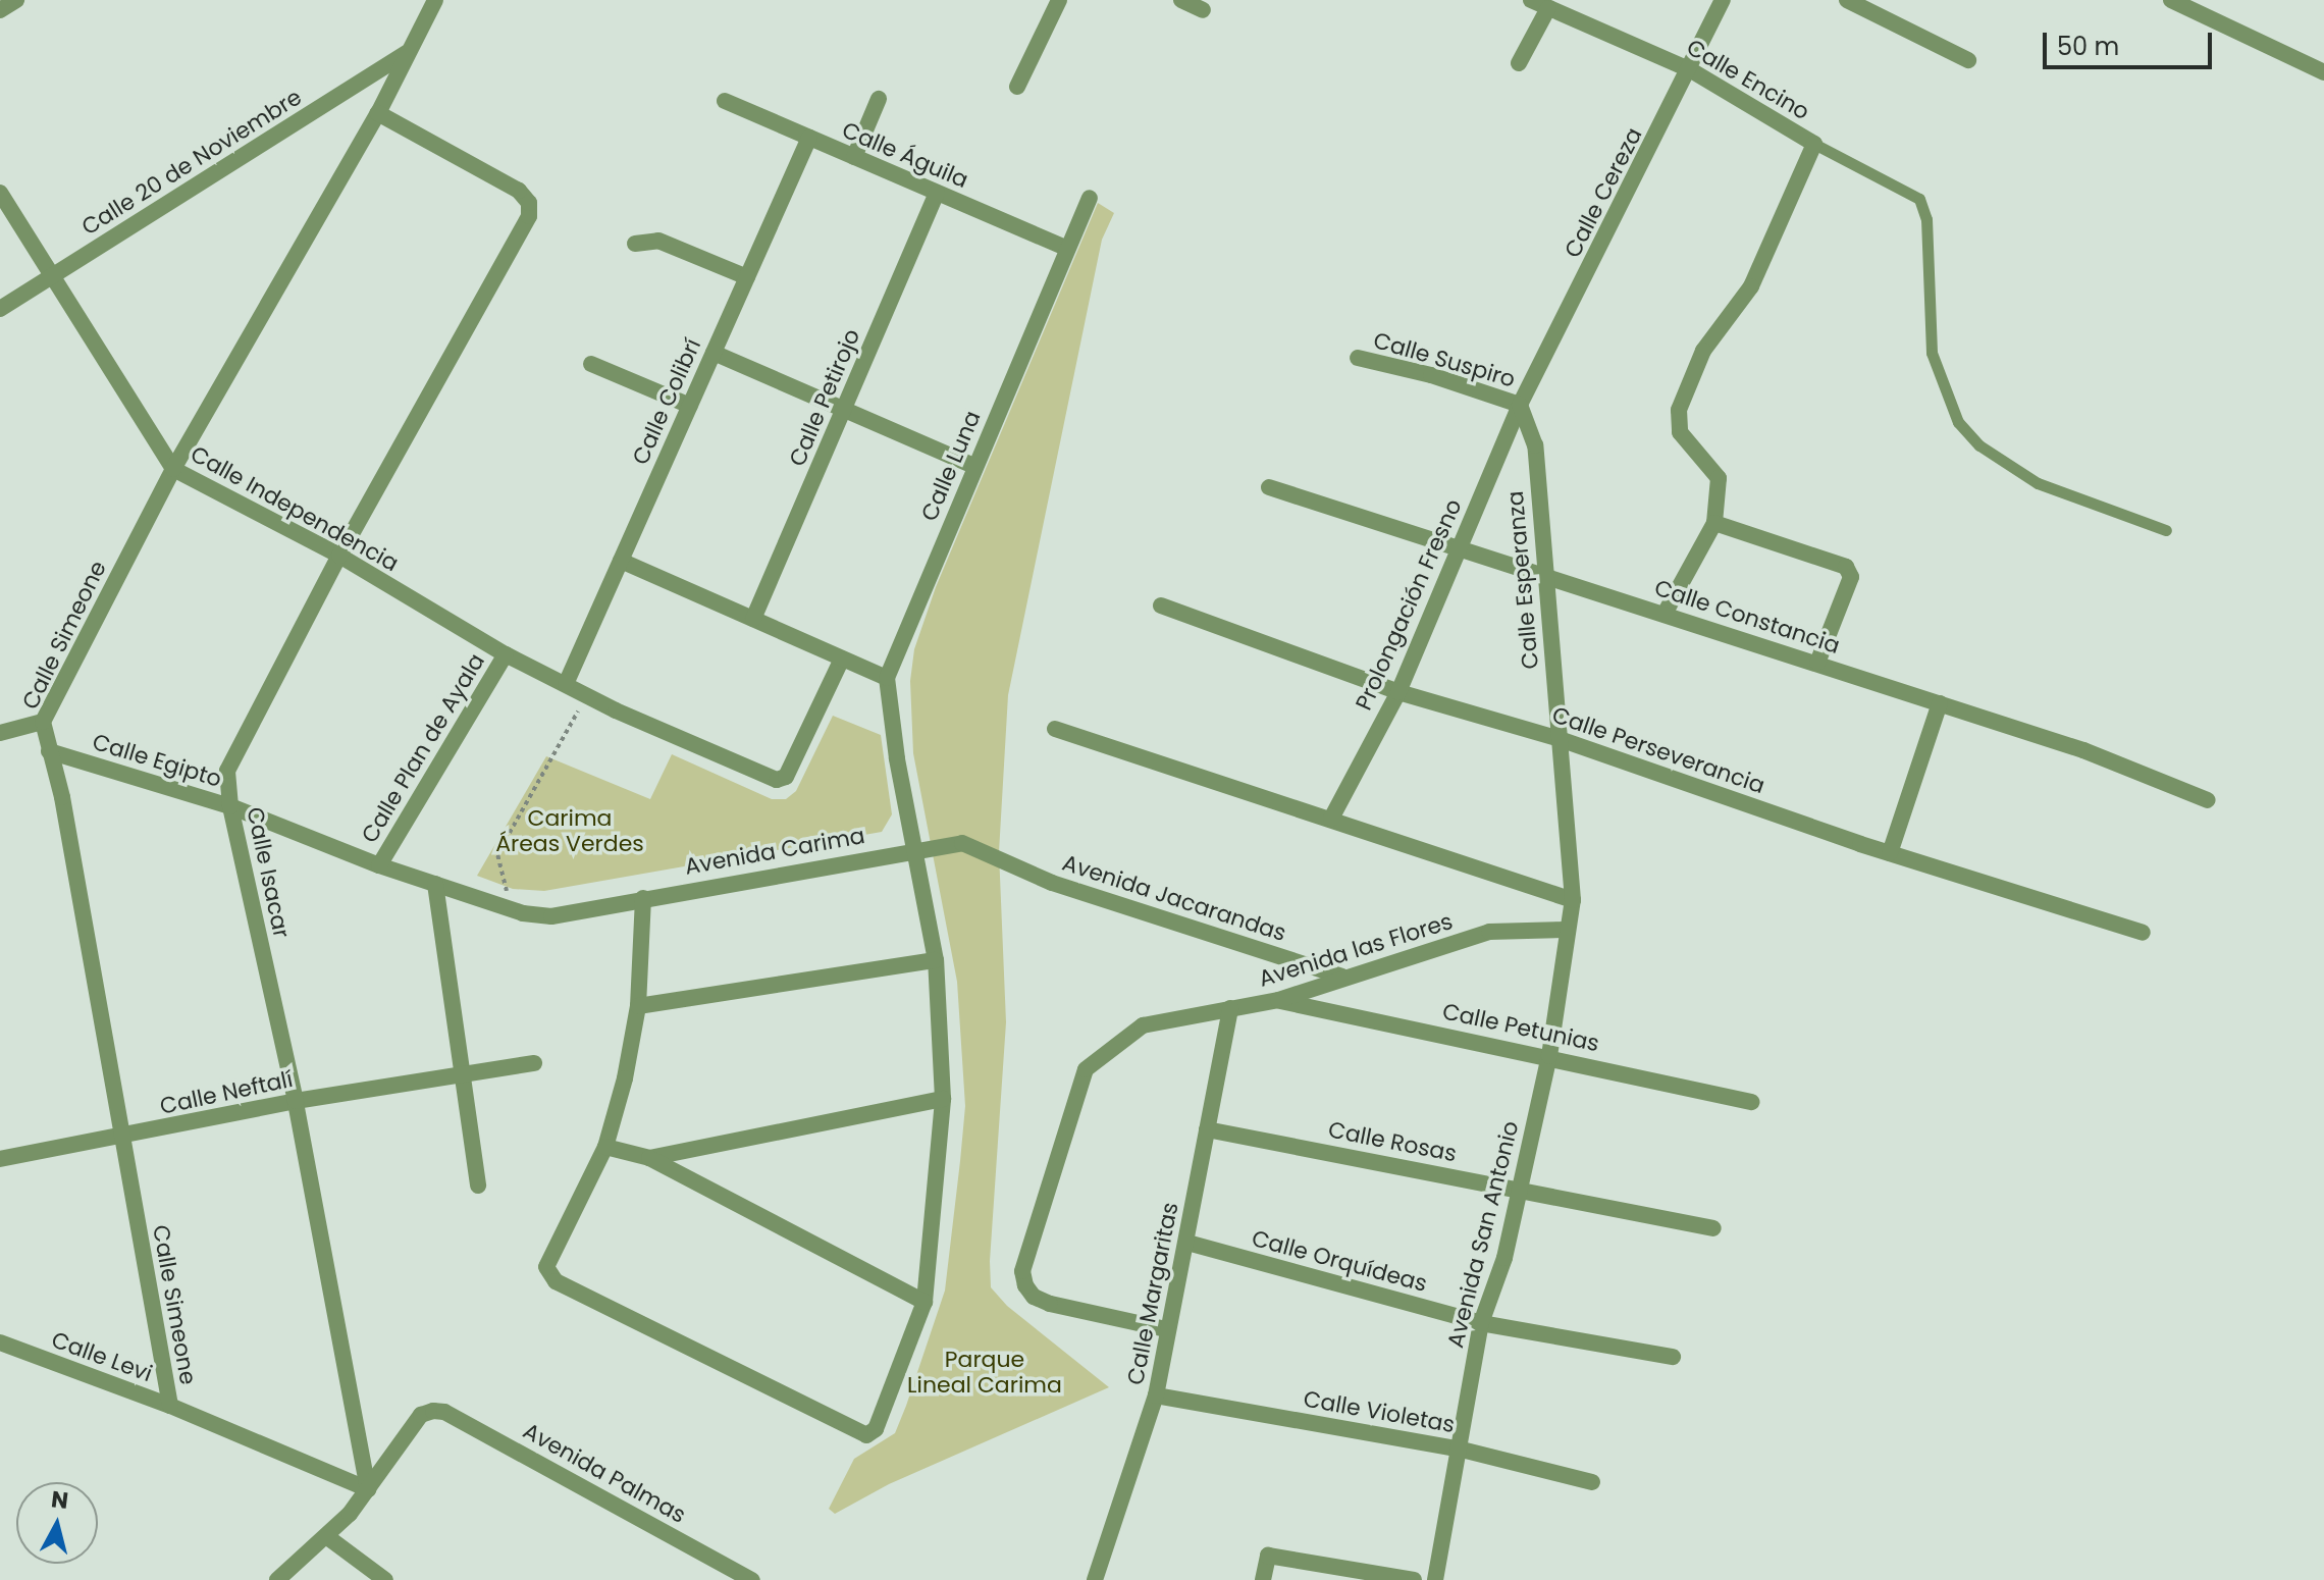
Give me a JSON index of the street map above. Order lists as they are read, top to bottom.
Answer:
{
  "streets": {
    "street": [
      "Calle Encino",
      "Calle Águila",
      "Calle 20 de Noviembre",
      "Calle Cereza",
      "Calle Suspiro",
      "Calle Petirojo",
      "Calle Colibrí",
      "Calle Luna",
      "Calle Independencia",
      "Calle Esperanza",
      "Prolongación Fresno",
      "Calle Constancia",
      "Calle Simeone",
      "Calle Plan de Ayala",
      "Calle Perseverancia",
      "Calle Egipto",
      "Avenida Carima",
      "Calle Isacar",
      "Avenida Jacarandas",
      "Avenida las Flores",
      "Calle Petunias",
      "Calle Neftalí",
      "Calle Rosas",
      "Avenida San Antonio",
      "Calle Orquídeas",
      "Calle Margaritas",
      "Calle Levi",
      "Calle Violetas",
      "Avenida Palmas"
    ]
  },
  "crossings": [
    ["Calle Encino", "Calle Cereza"],
    ["Calle Águila", "Calle Petirojo"],
    ["Calle Águila", "Calle Colibrí"],
    ["Calle Águila", "Calle Luna"],
    ["Calle 20 de Noviembre", "Calle Independencia"],
    ["Calle 20 de Noviembre", "Calle Simeone"],
    ["Calle Cereza", "Calle Suspiro"],
    ["Calle Cereza", "Calle Esperanza"],
    ["Calle Cereza", "Prolongación Fresno"],
    ["Calle Suspiro", "Calle Esperanza"],
    ["Calle Suspiro", "Prolongación Fresno"],
    ["Calle Colibrí", "Calle Independencia"],
    ["Calle Independencia", "Calle Simeone"],
    ["Calle Independencia", "Calle Plan de Ayala"],
    ["Calle Independencia", "Calle Isacar"],
    ["Calle Esperanza", "Prolongación Fresno"],
    ["Calle Esperanza", "Calle Constancia"],
    ["Calle Esperanza", "Calle Perseverancia"],
    ["Calle Esperanza", "Avenida San Antonio"],
    ["Prolongación Fresno", "Calle Constancia"],
    ["Prolongación Fresno", "Calle Perseverancia"],
    ["Calle Simeone", "Calle Egipto"],
    ["Calle Simeone", "Calle Isacar"],
    ["Calle Simeone", "Calle Neftalí"],
    ["Calle Simeone", "Calle Levi"],
    ["Calle Plan de Ayala", "Calle Egipto"],
    ["Calle Egipto", "Avenida Carima"],
    ["Calle Egipto", "Calle Isacar"],
    ["Avenida Carima", "Avenida Jacarandas"],
    ["Calle Isacar", "Calle Neftalí"],
    ["Calle Isacar", "Calle Levi"],
    ["Calle Isacar", "Avenida Palmas"],
    ["Avenida Jacarandas", "Avenida las Flores"],
    ["Avenida las Flores", "Calle Petunias"],
    ["Avenida las Flores", "Avenida San Antonio"],
    ["Avenida las Flores", "Calle Margaritas"],
    ["Calle Petunias", "Avenida San Antonio"],
    ["Calle Rosas", "Avenida San Antonio"],
    ["Calle Rosas", "Calle Margaritas"],
    ["Avenida San Antonio", "Calle Orquídeas"],
    ["Avenida San Antonio", "Calle Violetas"],
    ["Calle Orquídeas", "Calle Margaritas"],
    ["Calle Margaritas", "Calle Violetas"],
    ["Calle Levi", "Avenida Palmas"]
  ],
  "parks": ["Carima Áreas Verdes", "Parque Lineal Carima"],
  "scale_bar": "50 m",
  "north": "top"
}
